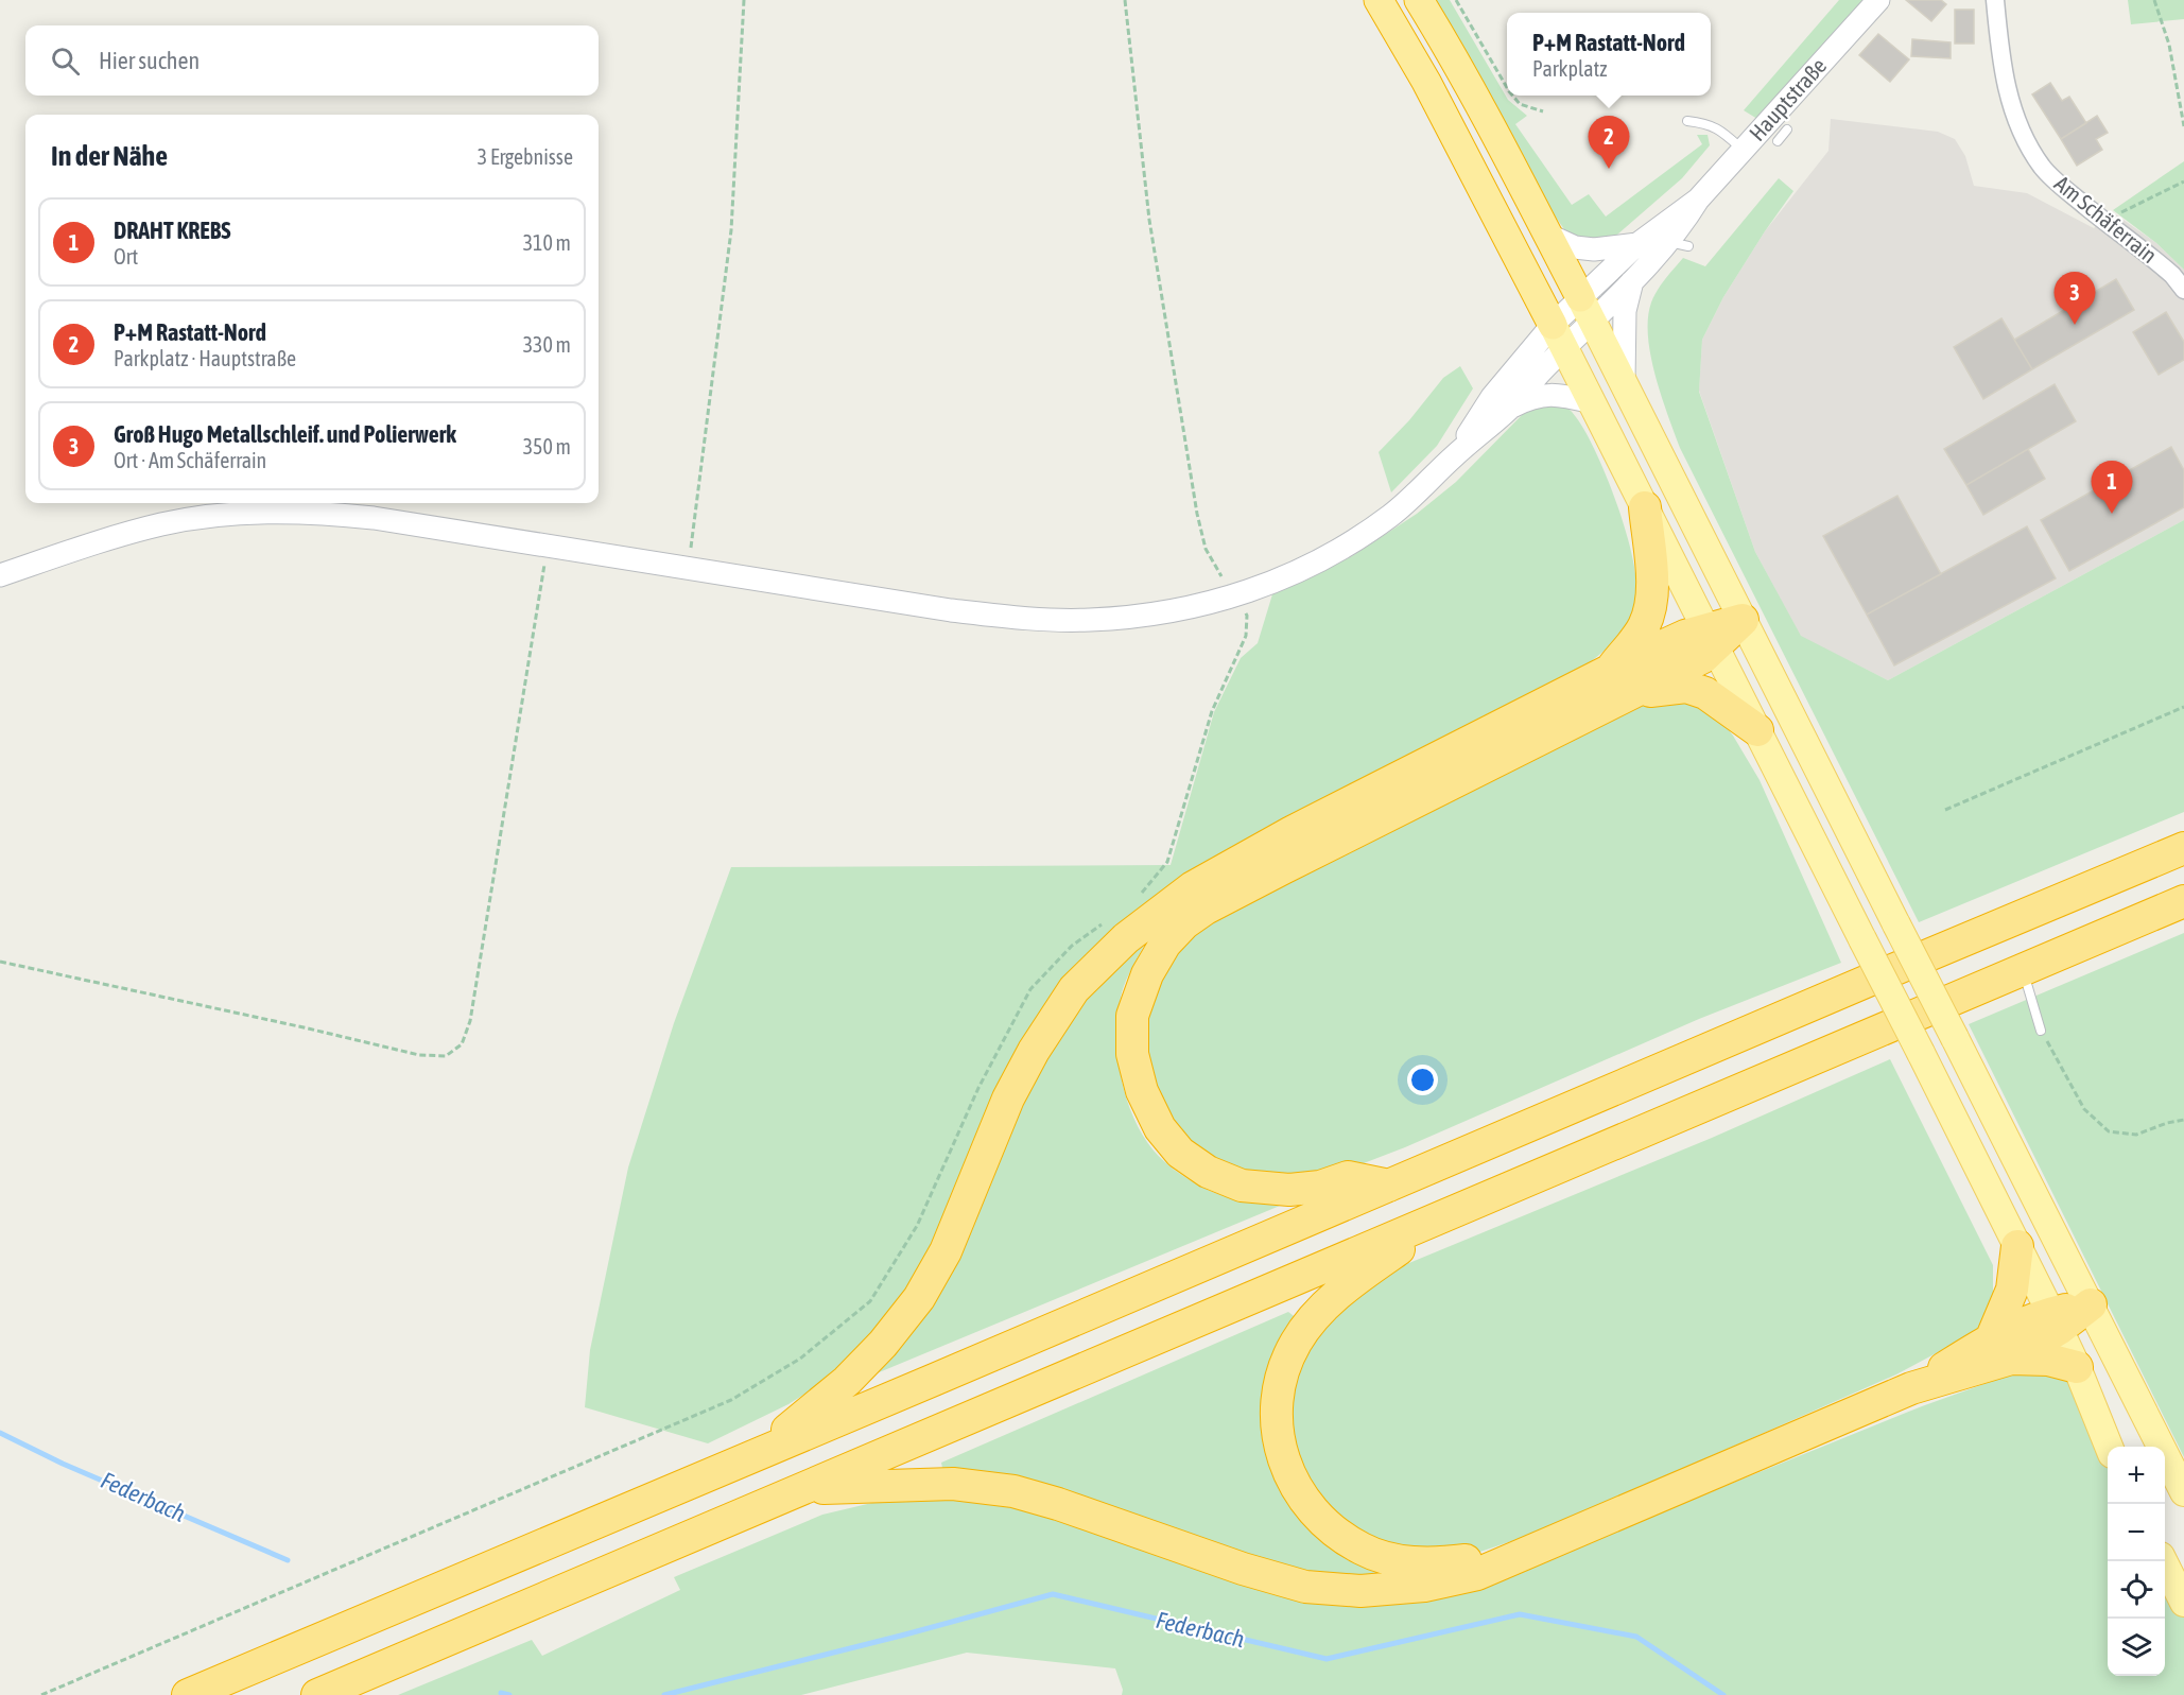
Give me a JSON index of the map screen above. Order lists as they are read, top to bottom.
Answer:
{
  "streets": {
    "street": ["Hauptstraße", "Am Schäferrain"]
  },
  "water": ["Federbach"],
  "page": {
    "popup": ["P+M Rastatt-Nord", "Parkplatz"],
    "search": "Hier suchen",
    "heading": ["In der Nähe", "3 Ergebnisse"],
    "pins": ["2", "3", "1"],
    "list": [
      {
        "mark": "1",
        "name": "DRAHT KREBS",
        "note": "Ort",
        "value": "310 m"
      },
      {
        "mark": "2",
        "name": "P+M Rastatt-Nord",
        "note": "Parkplatz · Hauptstraße",
        "value": "330 m"
      },
      {
        "mark": "3",
        "name": "Groß Hugo Metallschleif. und Polierwerk",
        "note": "Ort · Am Schäferrain",
        "value": "350 m"
      }
    ],
    "map_buttons": ["+", "−"]
  }
}
